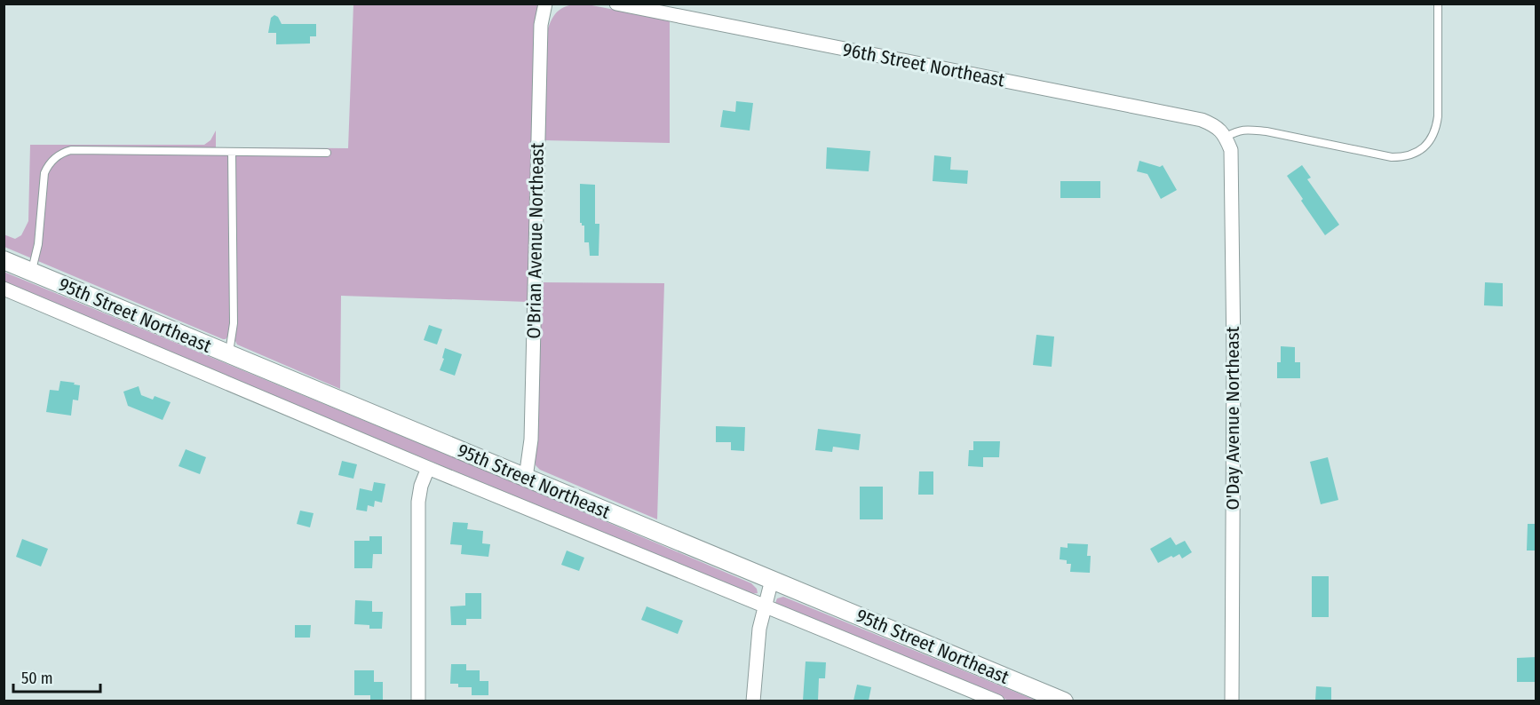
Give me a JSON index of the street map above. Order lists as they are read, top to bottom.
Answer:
{
  "streets": {
    "main road": ["95th Street Northeast"],
    "street": ["96th Street Northeast", "O'Brian Avenue Northeast", "O'Day Avenue Northeast"]
  },
  "crossings": [
    ["96th Street Northeast", "O'Day Avenue Northeast"],
    ["O'Brian Avenue Northeast", "95th Street Northeast"]
  ],
  "scale_bar": "50 m"
}
